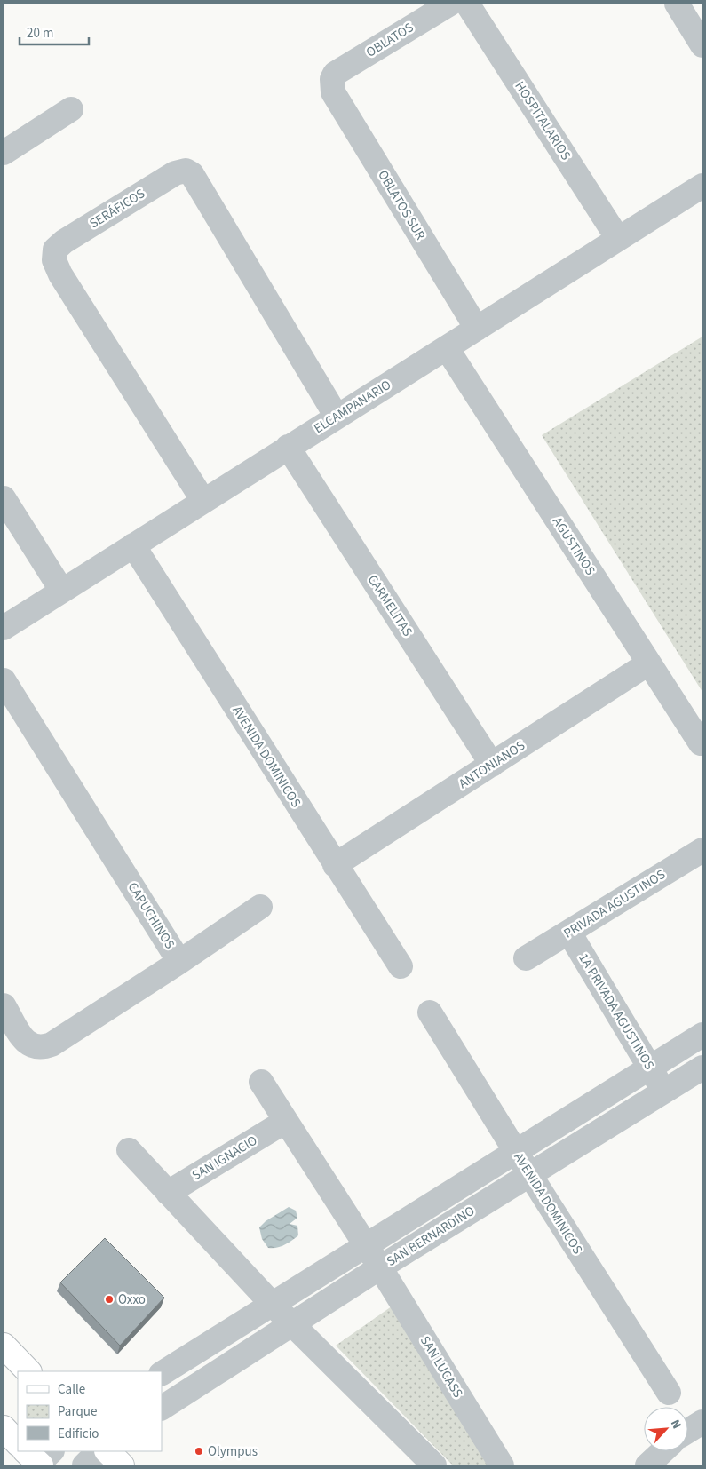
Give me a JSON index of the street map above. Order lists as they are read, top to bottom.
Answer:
{
  "streets": {
    "street": [
      "OBLATOS",
      "HOSPITALARIOS",
      "OBLATOS SUR",
      "SERÁFICOS",
      "ELCAMPANARIO",
      "AGUSTINOS",
      "CARMELITAS",
      "AVENIDA DOMINICOS",
      "ANTONIANOS",
      "PRIVADA AGUSTINOS",
      "CAPUCHINOS",
      "1A PRIVADA AGUSTINOS",
      "SAN IGNACIO",
      "SAN BERNARDINO",
      "SAN LUCASS"
    ]
  },
  "crossings": [
    ["OBLATOS", "OBLATOS SUR"],
    ["HOSPITALARIOS", "ELCAMPANARIO"],
    ["OBLATOS SUR", "ELCAMPANARIO"],
    ["SERÁFICOS", "ELCAMPANARIO"],
    ["ELCAMPANARIO", "AGUSTINOS"],
    ["ELCAMPANARIO", "CARMELITAS"],
    ["ELCAMPANARIO", "AVENIDA DOMINICOS"],
    ["AGUSTINOS", "ANTONIANOS"],
    ["CARMELITAS", "ANTONIANOS"],
    ["AVENIDA DOMINICOS", "ANTONIANOS"],
    ["AVENIDA DOMINICOS", "SAN BERNARDINO"],
    ["PRIVADA AGUSTINOS", "1A PRIVADA AGUSTINOS"],
    ["1A PRIVADA AGUSTINOS", "SAN BERNARDINO"],
    ["SAN BERNARDINO", "SAN LUCASS"]
  ],
  "places": ["Oxxo", "Olympus"],
  "legend": ["Calle", "Parque", "Edificio"],
  "scale_bar": "20 m",
  "north": "top right"
}
